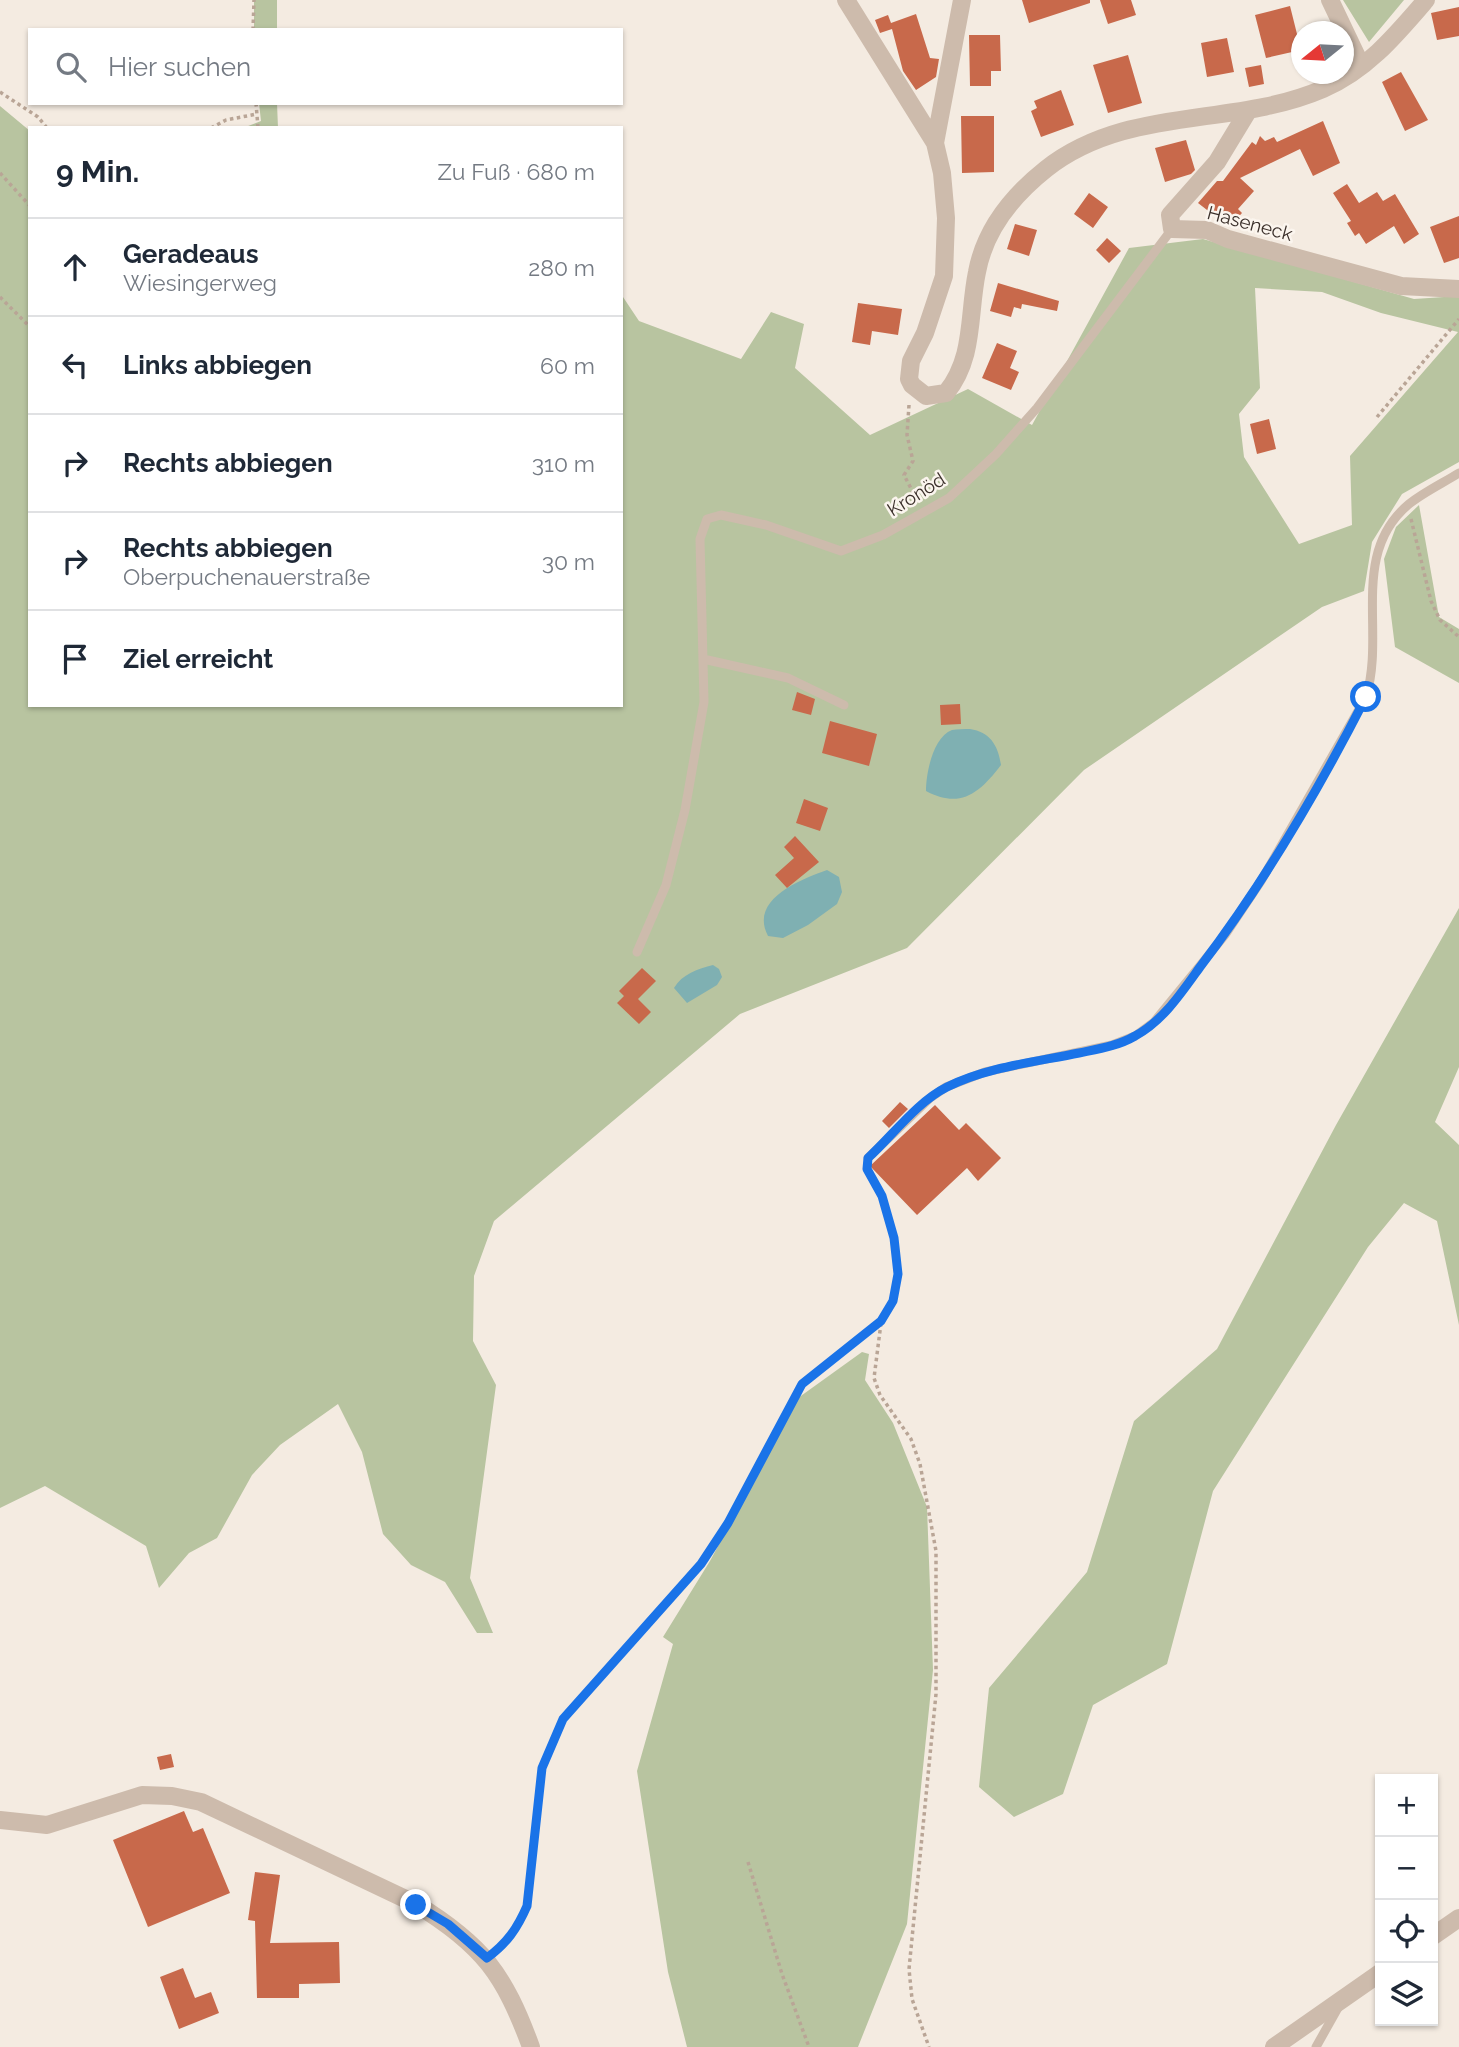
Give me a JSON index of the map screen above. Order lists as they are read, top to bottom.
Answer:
{
  "streets": {
    "street": ["Haseneck"],
    "lane": ["Kronöd"]
  },
  "crossings": [
    ["Haseneck", "Kronöd"]
  ],
  "north": "left",
  "page": {
    "search": "Hier suchen",
    "heading": ["9 Min.", "Zu Fuß · 680 m"],
    "list": [
      ["Geradeaus", "Wiesingerweg", "280 m"],
      ["Links abbiegen", "60 m"],
      ["Rechts abbiegen", "310 m"],
      ["Rechts abbiegen", "Oberpuchenauerstraße", "30 m"],
      "Ziel erreicht"
    ],
    "map_buttons": ["+", "−"]
  }
}
